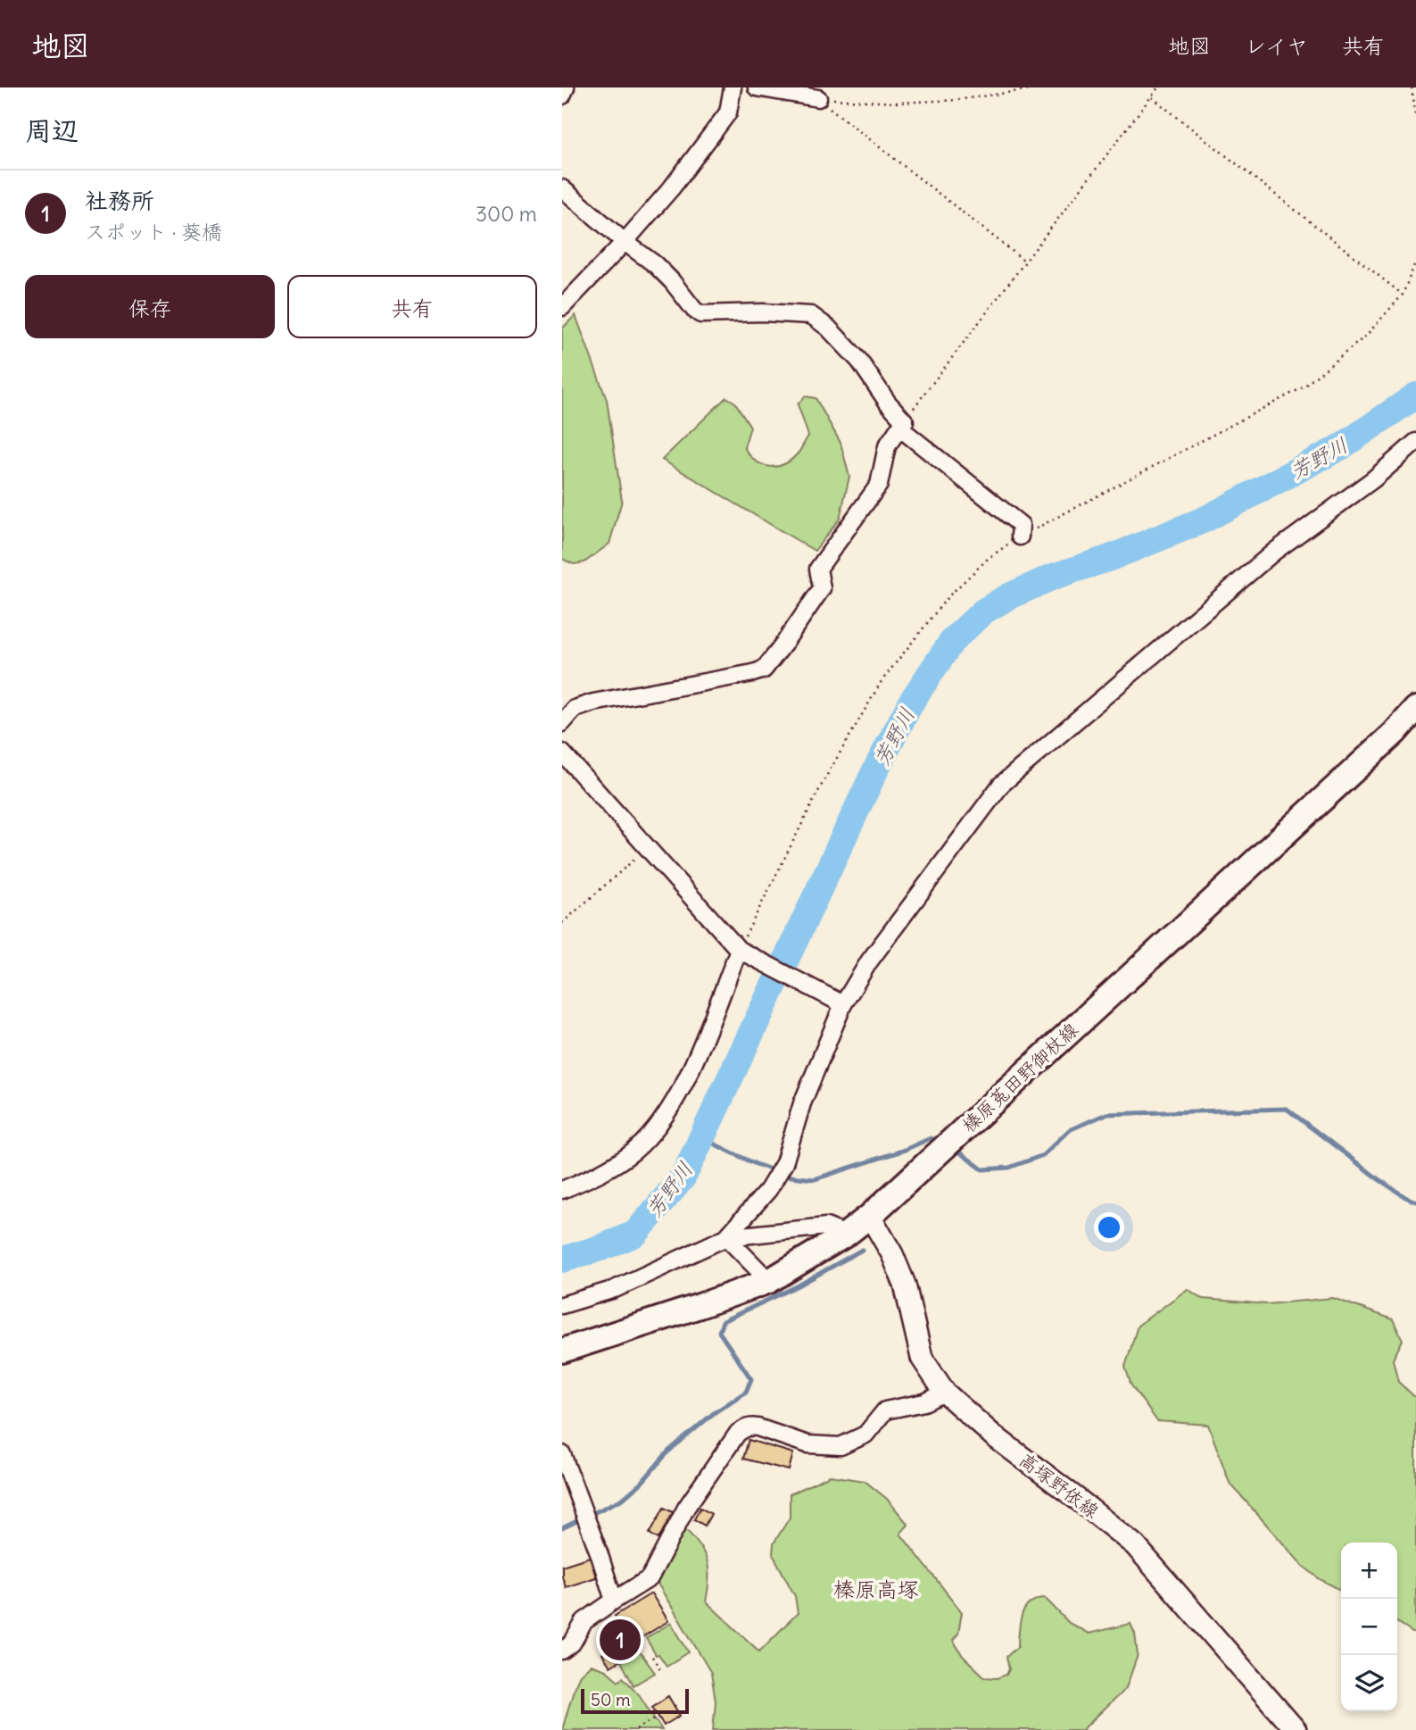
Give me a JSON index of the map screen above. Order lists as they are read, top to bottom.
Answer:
{
  "streets": {
    "main road": ["榛原菟田野御杖線", "高塚野依線"]
  },
  "crossings": [
    ["榛原菟田野御杖線", "高塚野依線"]
  ],
  "districts": ["榛原高塚"],
  "water": ["芳野川"],
  "scale_bar": "50 m",
  "page": {
    "header": "地図",
    "nav": ["地図", "レイヤ", "共有"],
    "heading": "周辺",
    "list": [
      {
        "mark": "1",
        "name": "社務所",
        "note": "スポット · 葵橋",
        "value": "300 m"
      }
    ],
    "buttons": ["保存", "共有"],
    "map_buttons": ["+", "−"],
    "pins": "1",
    "scale": "50 m"
  }
}
